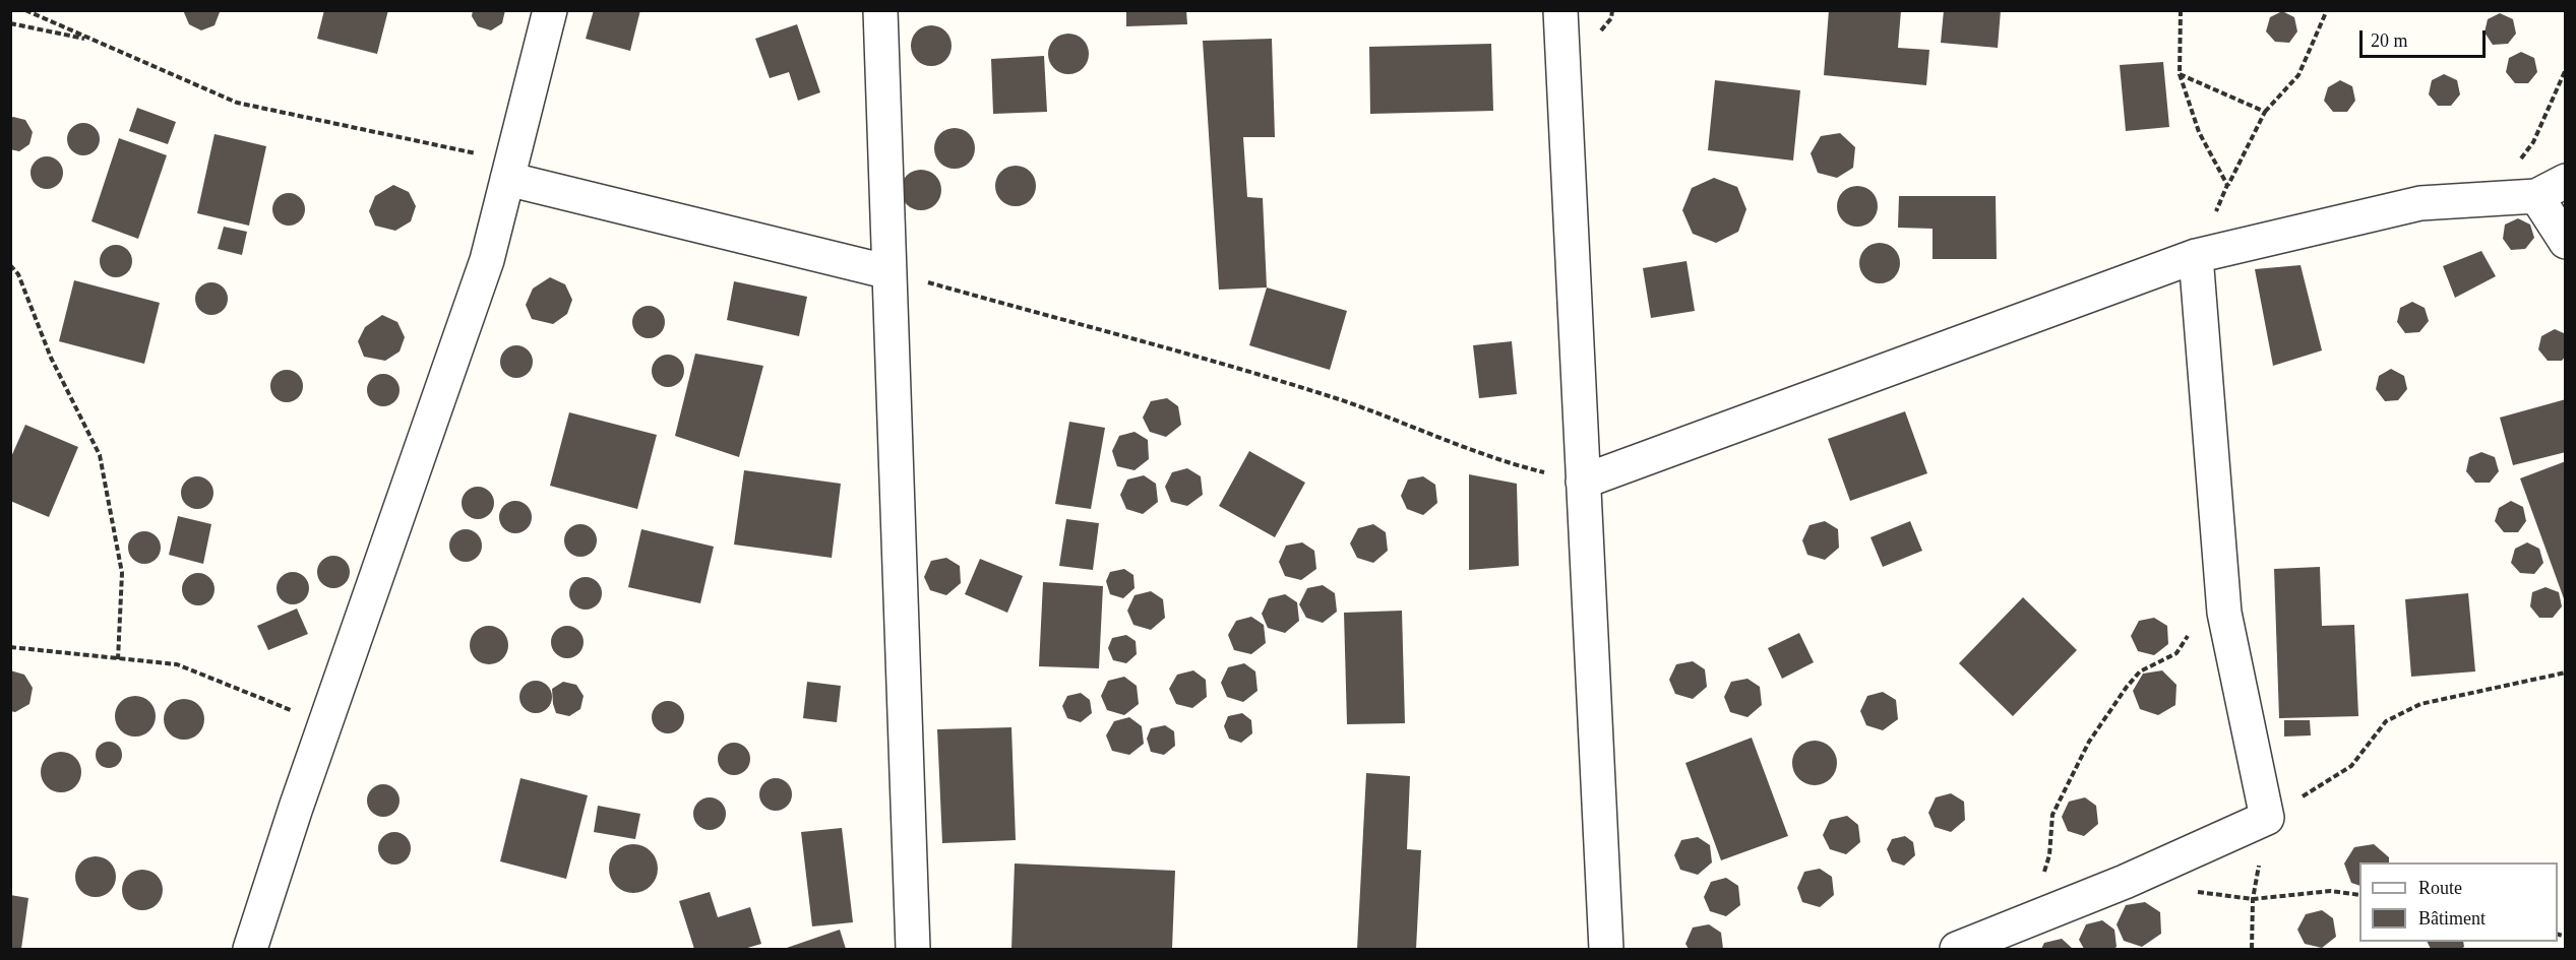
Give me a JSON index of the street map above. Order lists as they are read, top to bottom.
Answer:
{
  "legend": ["Route", "Bâtiment"],
  "scale_bar": "20 m"
}
